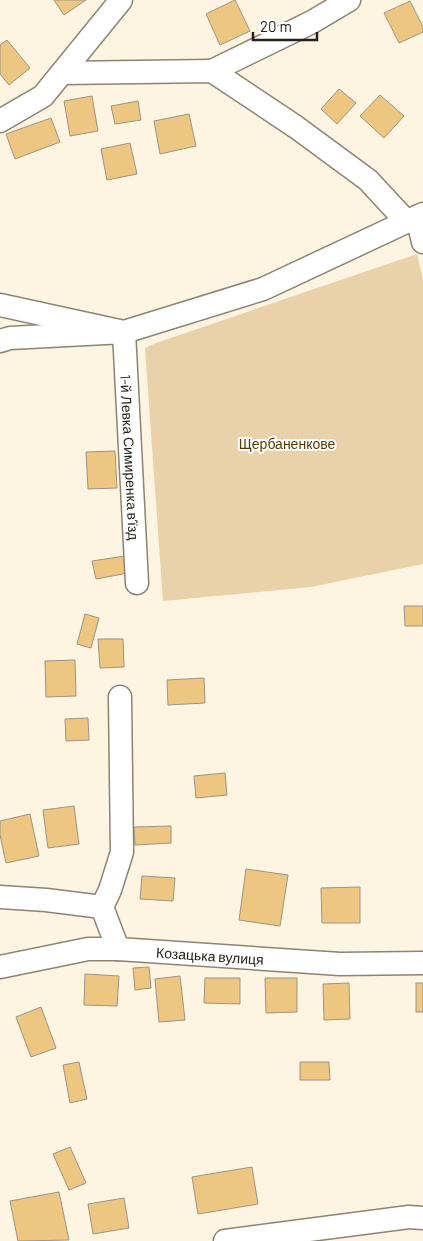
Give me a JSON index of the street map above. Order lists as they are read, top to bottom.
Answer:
{
  "streets": {
    "street": ["1-й Левка Симиренка в’їзд", "Козацька вулиця"]
  },
  "parks": ["Щербаненкове"],
  "scale_bar": "20 m"
}
